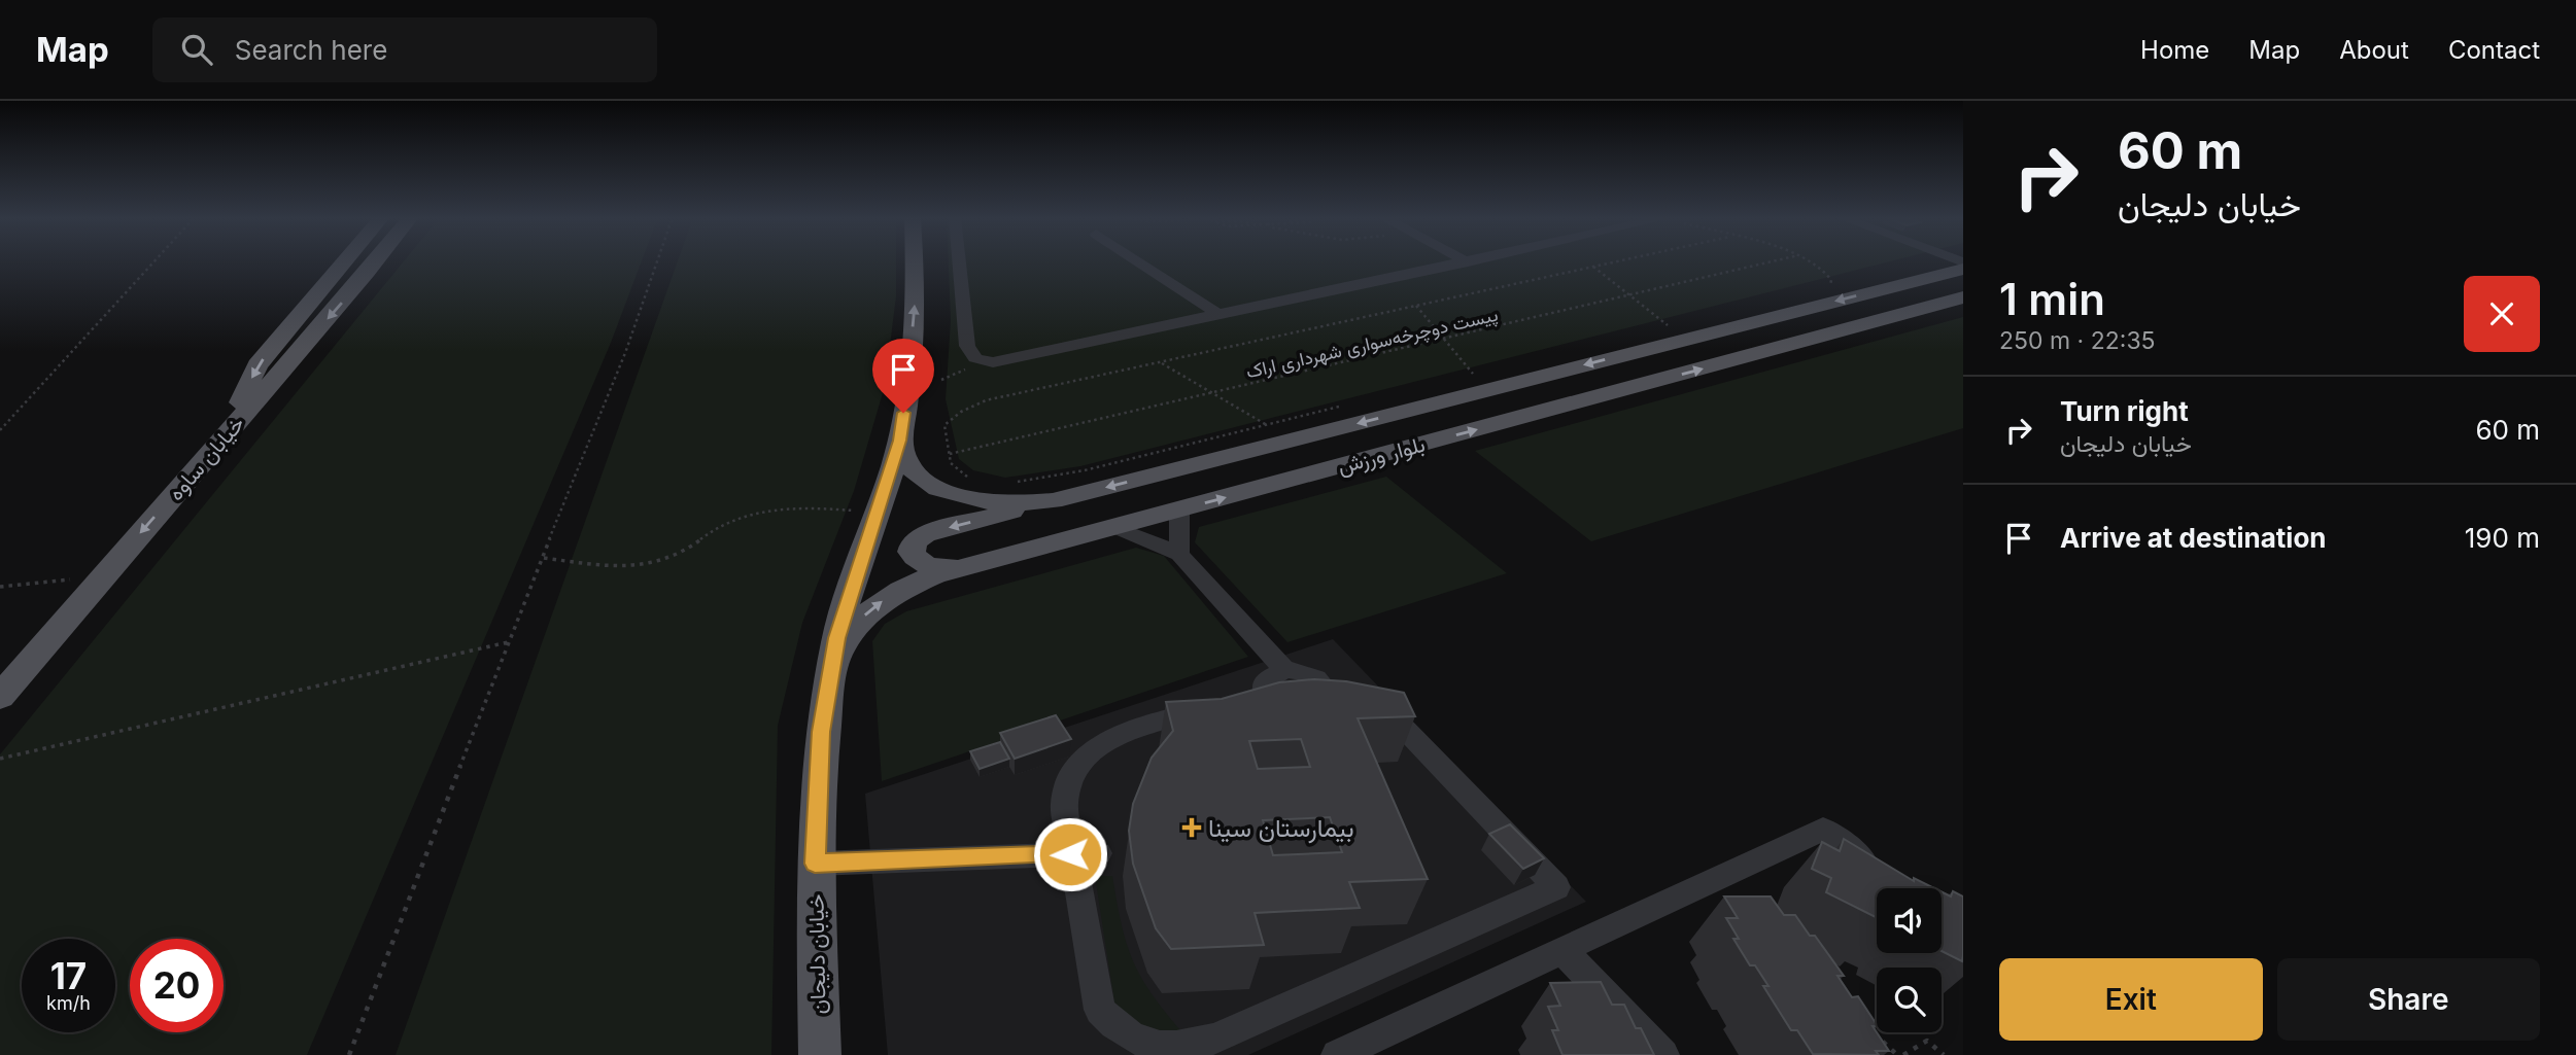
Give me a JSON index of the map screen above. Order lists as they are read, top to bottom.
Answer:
{
  "streets": {
    "main road": ["بلوار ورزش", "خیابان ساوه", "خیابان دلیجان"],
    "path": ["پیست دوچرخه‌سواری شهرداری اراک"]
  },
  "crossings": [
    ["بلوار ورزش", "خیابان دلیجان"]
  ],
  "places": {
    "health": ["بیمارستان سینا"]
  },
  "page": {
    "header": "Map",
    "search": "Search here",
    "nav": [
      "Home",
      "Map",
      "About",
      "Contact"
    ],
    "turn": ["60 m", "خیابان دلیجان"],
    "heading": ["1 min", "250 m · 22:35"],
    "list": [
      {
        "name": "Turn right",
        "note": "خیابان دلیجان",
        "value": "60 m"
      },
      {
        "name": "Arrive at destination",
        "value": "190 m"
      }
    ],
    "speed": "17 km/h",
    "limit": "20",
    "buttons": ["Exit", "Share"]
  }
}
